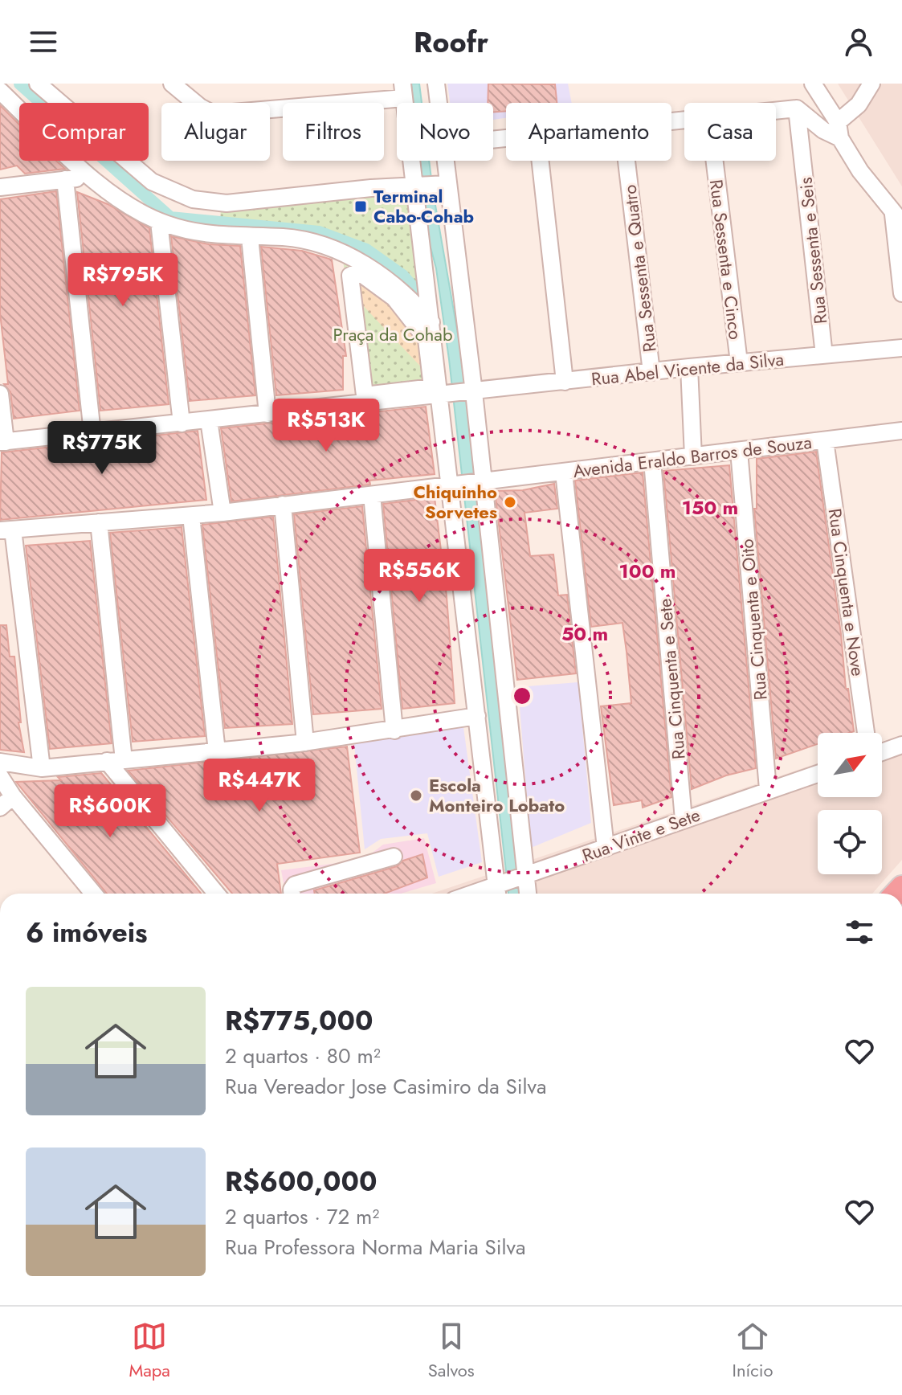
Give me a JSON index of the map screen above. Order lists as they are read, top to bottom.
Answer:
{
  "streets": {
    "street": [
      "Rua Sessenta e Seis",
      "Rua Sessenta e Cinco",
      "Rua Sessenta e Quatro",
      "Rua Abel Vicente da Silva",
      "Avenida Eraldo Barros de Souza",
      "Rua Cinquenta e Nove",
      "Rua Cinquenta e Oito",
      "Rua Cinquenta e Sete",
      "Rua Vinte e Sete"
    ]
  },
  "crossings": [
    ["Rua Sessenta e Seis", "Rua Abel Vicente da Silva"],
    ["Rua Sessenta e Cinco", "Rua Abel Vicente da Silva"],
    ["Rua Sessenta e Quatro", "Rua Abel Vicente da Silva"],
    ["Avenida Eraldo Barros de Souza", "Rua Cinquenta e Nove"],
    ["Avenida Eraldo Barros de Souza", "Rua Cinquenta e Oito"],
    ["Avenida Eraldo Barros de Souza", "Rua Cinquenta e Sete"],
    ["Rua Cinquenta e Oito", "Rua Vinte e Sete"],
    ["Rua Cinquenta e Sete", "Rua Vinte e Sete"]
  ],
  "parks": ["Praça da Cohab"],
  "places": {
    "transit": ["Terminal Cabo-Cohab"],
    "other": ["Chiquinho Sorvetes", "Escola Monteiro Lobato"]
  },
  "north": "top right",
  "page": {
    "header": "Roofr",
    "chip": [
      "Comprar",
      "Alugar",
      "Filtros",
      "Novo",
      "Apartamento",
      "Casa"
    ],
    "price": [
      "R$795K",
      "R$513K",
      "R$775K",
      "R$556K",
      "R$447K",
      "R$600K"
    ],
    "heading": "6 imóveis",
    "list": [
      {
        "name": "R$775,000",
        "note": "2 quartos · 80 m² · Rua Vereador Jose Casimiro da Silva"
      },
      {
        "name": "R$600,000",
        "note": "2 quartos · 72 m² · Rua Professora Norma Maria Silva"
      }
    ],
    "tabs": ["Mapa", "Salvos", "Início"]
  },
  "rings": ["150 m", "100 m", "50 m"]
}
